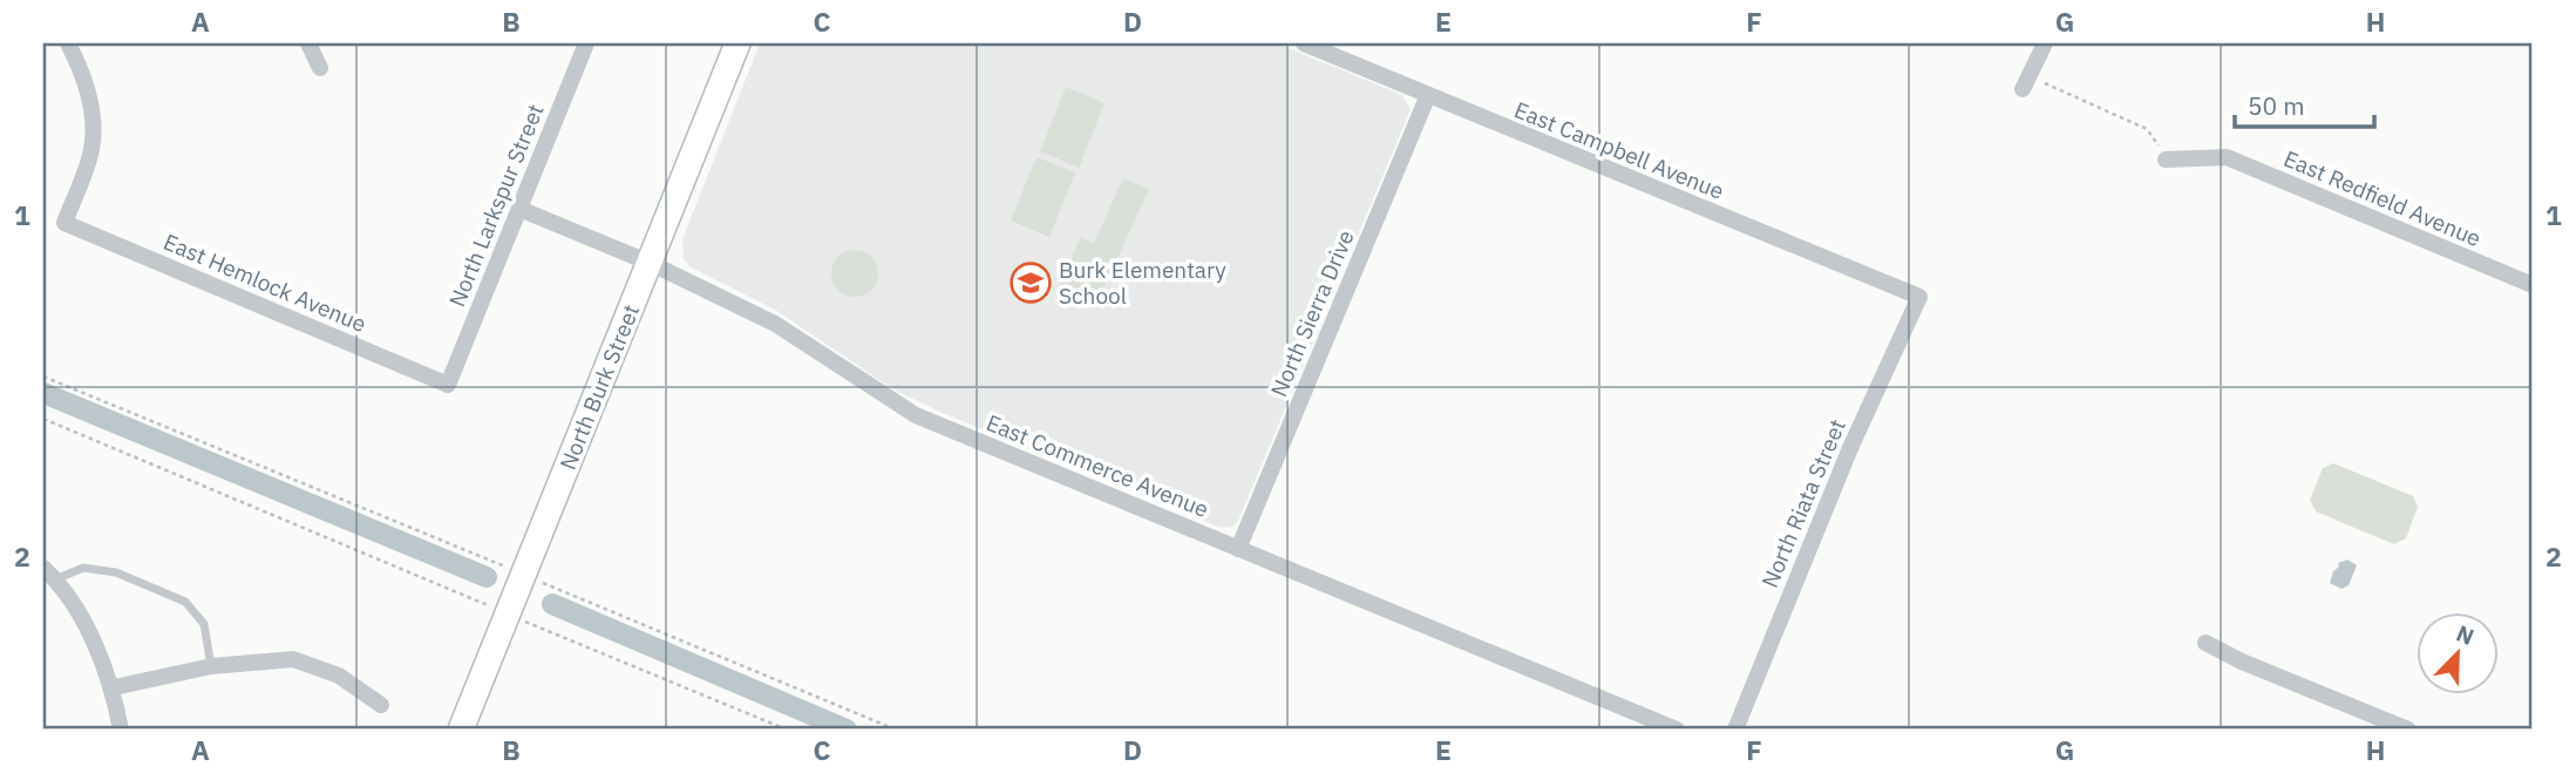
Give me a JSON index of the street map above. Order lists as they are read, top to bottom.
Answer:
{
  "streets": {
    "street": [
      "East Campbell Avenue",
      "East Redfield Avenue",
      "North Larkspur Street",
      "East Hemlock Avenue",
      "North Sierra Drive",
      "North Burk Street",
      "East Commerce Avenue",
      "North Riata Street"
    ]
  },
  "crossings": [
    ["East Campbell Avenue", "North Sierra Drive"],
    ["East Campbell Avenue", "North Riata Street"],
    ["North Larkspur Street", "East Hemlock Avenue"],
    ["North Larkspur Street", "East Commerce Avenue"],
    ["North Sierra Drive", "East Commerce Avenue"],
    ["North Burk Street", "East Commerce Avenue"]
  ],
  "places": {
    "school or university": ["Burk Elementary School"]
  },
  "scale_bar": "50 m",
  "north": "top right",
  "grid": {
    "columns": [
      "A",
      "B",
      "C",
      "D",
      "E",
      "F",
      "G",
      "H"
    ],
    "rows": ["1", "2"]
  }
}
